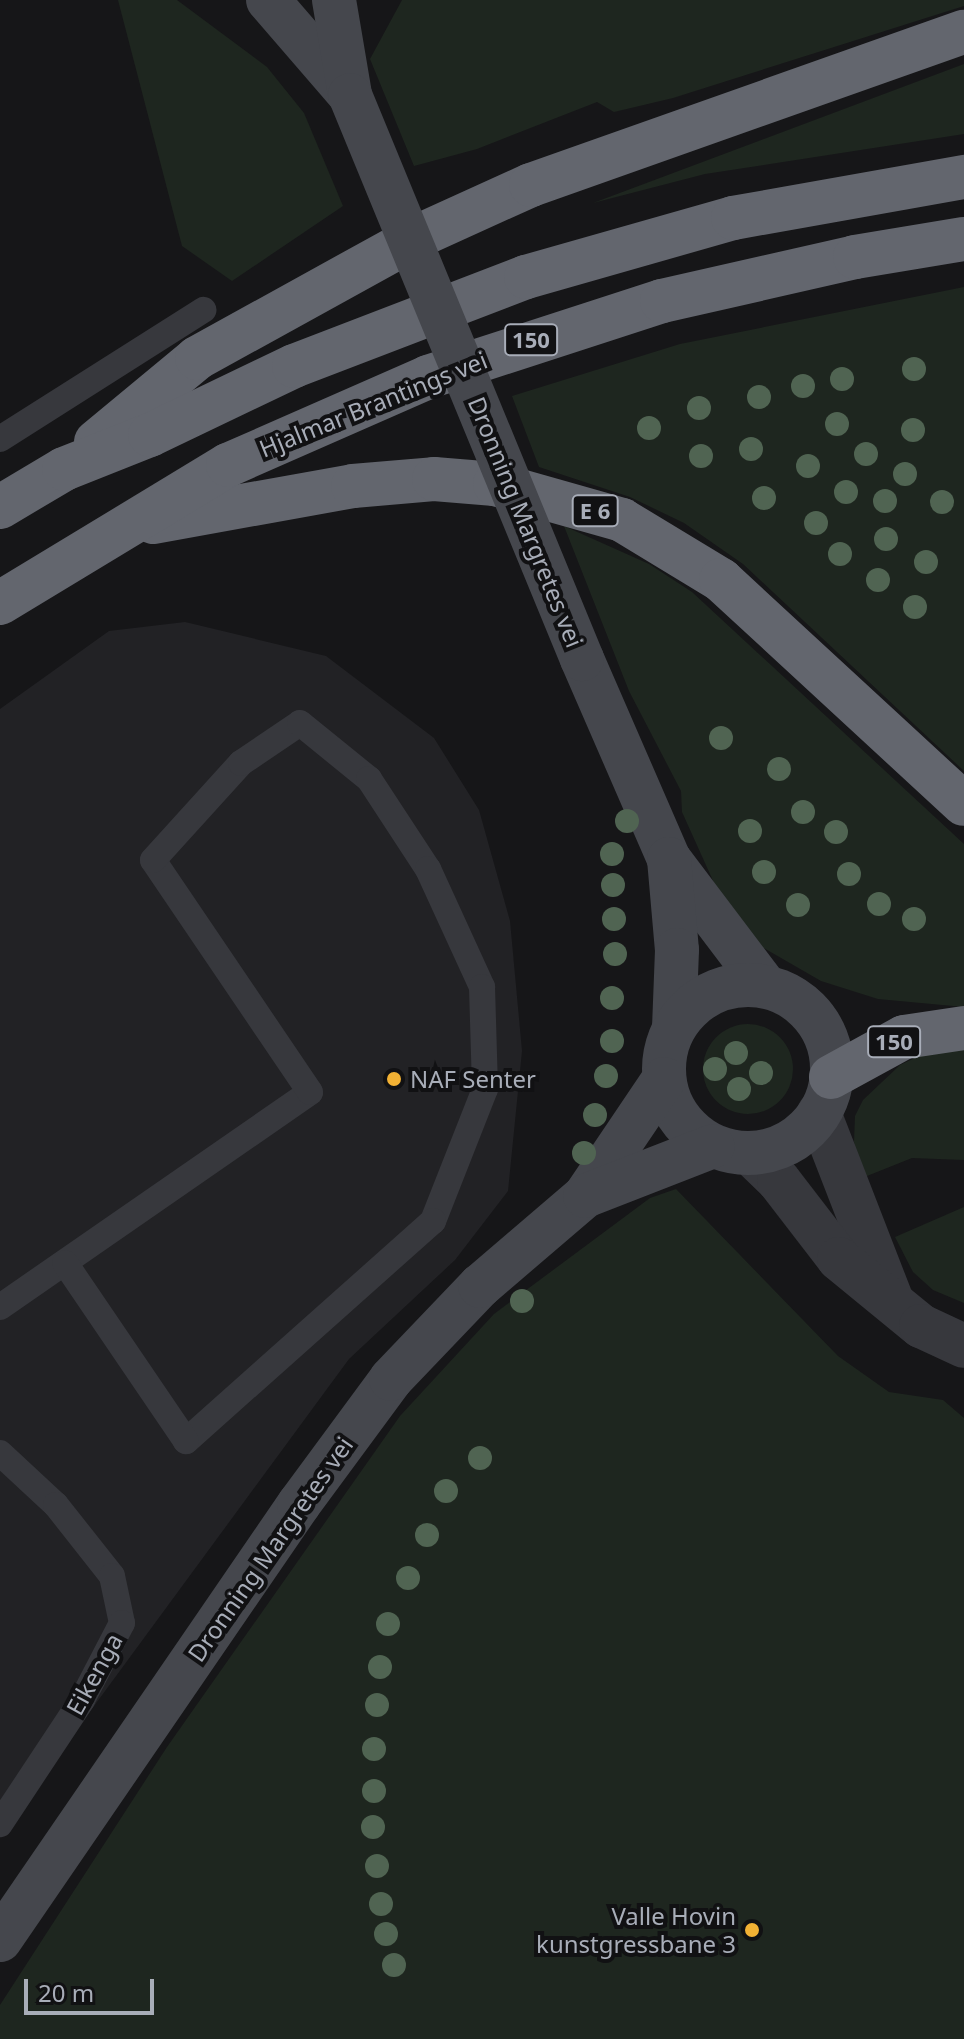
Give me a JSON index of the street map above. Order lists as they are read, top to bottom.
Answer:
{
  "streets": {
    "highway": ["150", "Hjalmar Brantings vei", "E 6"],
    "street": ["Dronning Margretes vei"],
    "lane": ["Eikenga"]
  },
  "crossings": [
    ["150", "Dronning Margretes vei"],
    ["Hjalmar Brantings vei", "E 6"]
  ],
  "places": ["NAF Senter", "Valle Hovin kunstgressbane 3"],
  "scale_bar": "20 m"
}
